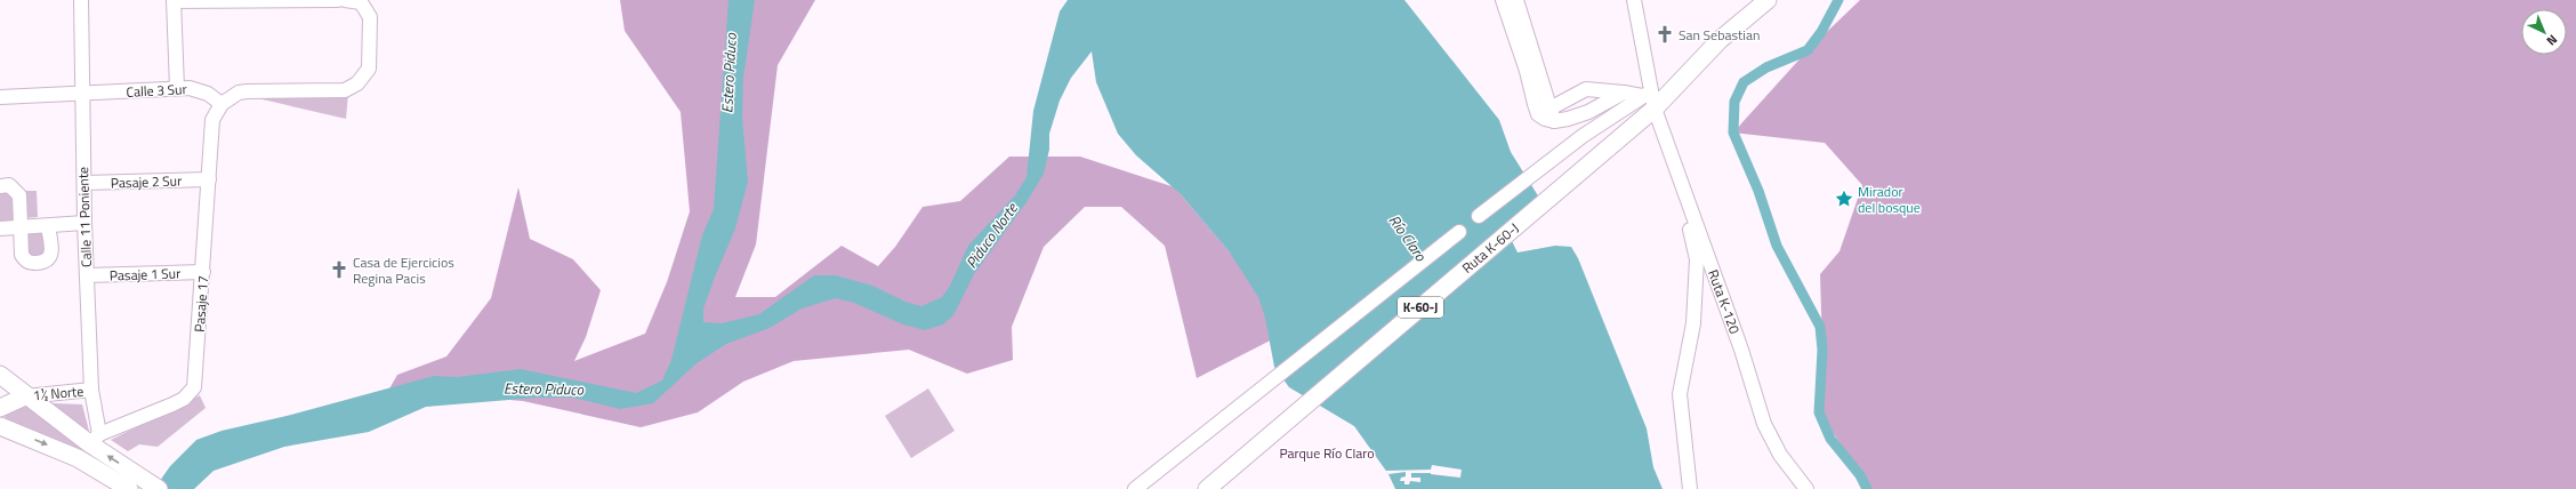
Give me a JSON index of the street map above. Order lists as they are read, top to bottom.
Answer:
{
  "streets": {
    "main road": ["Ruta K-60-J", "K-60-J"],
    "street": [
      "Calle 3 Sur",
      "Pasaje 2 Sur",
      "Calle 11 Poniente",
      "Pasaje 1 Sur",
      "Ruta K-120",
      "Pasaje 17",
      "1½ Norte"
    ]
  },
  "crossings": [
    ["Calle 3 Sur", "Calle 11 Poniente"],
    ["Calle 3 Sur", "Pasaje 17"],
    ["Pasaje 2 Sur", "Calle 11 Poniente"],
    ["Pasaje 2 Sur", "Pasaje 17"],
    ["Calle 11 Poniente", "Pasaje 1 Sur"],
    ["Calle 11 Poniente", "Pasaje 17"],
    ["Calle 11 Poniente", "1½ Norte"],
    ["Ruta K-60-J", "Ruta K-120"],
    ["Pasaje 1 Sur", "Pasaje 17"]
  ],
  "water": ["Estero Piduco", "Piduco Norte", "Río Claro"],
  "parks": ["Parque Río Claro"],
  "places": {
    "church": ["San Sebastian", "Casa de Ejercicios Regina Pacis"],
    "place": ["Mirador del bosque"]
  },
  "north": "bottom right"
}
